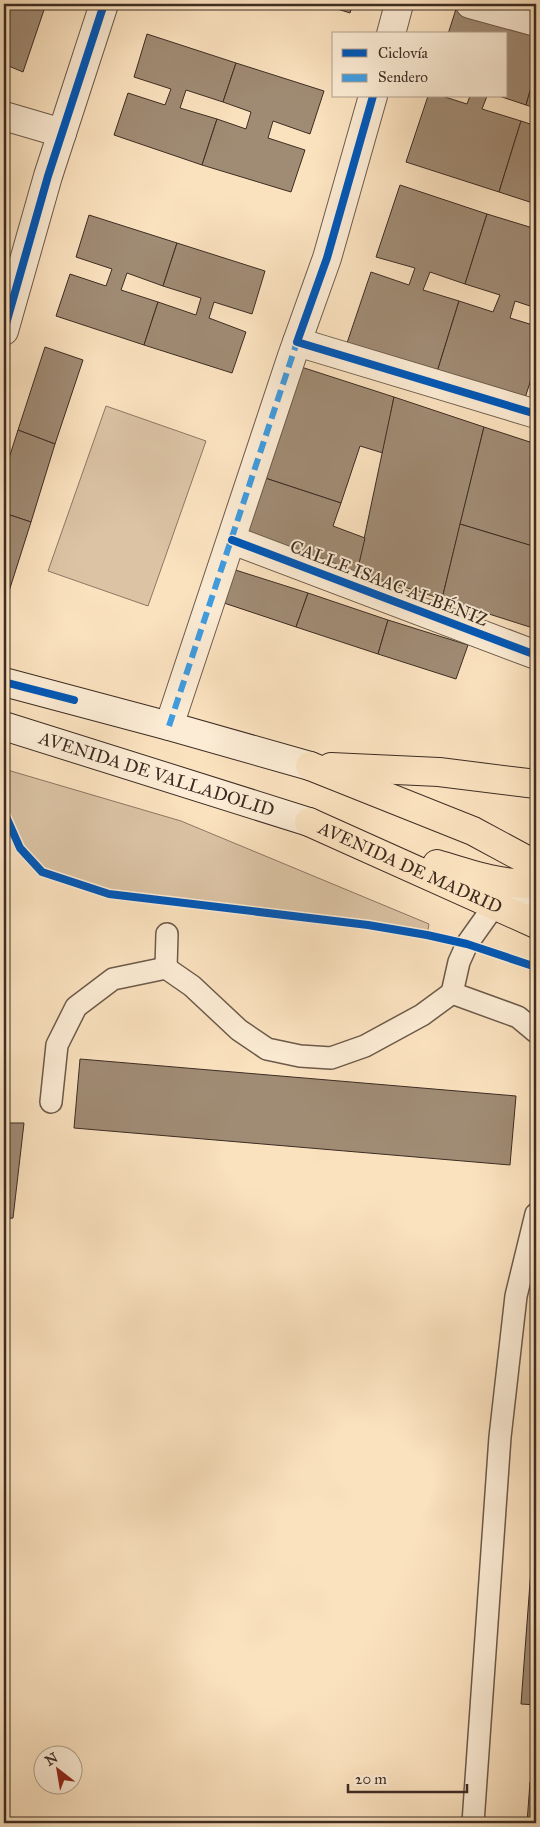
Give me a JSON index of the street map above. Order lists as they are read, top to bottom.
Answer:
{
  "streets": {
    "main road": ["AVENIDA DE MADRID"],
    "street": ["CALLE ISAAC ALBÉNIZ", "AVENIDA DE VALLADOLID"]
  },
  "crossings": [
    ["AVENIDA DE VALLADOLID", "AVENIDA DE MADRID"]
  ],
  "legend": ["Ciclovía", "Sendero"],
  "scale_bar": "20 m",
  "north": "top left"
}
